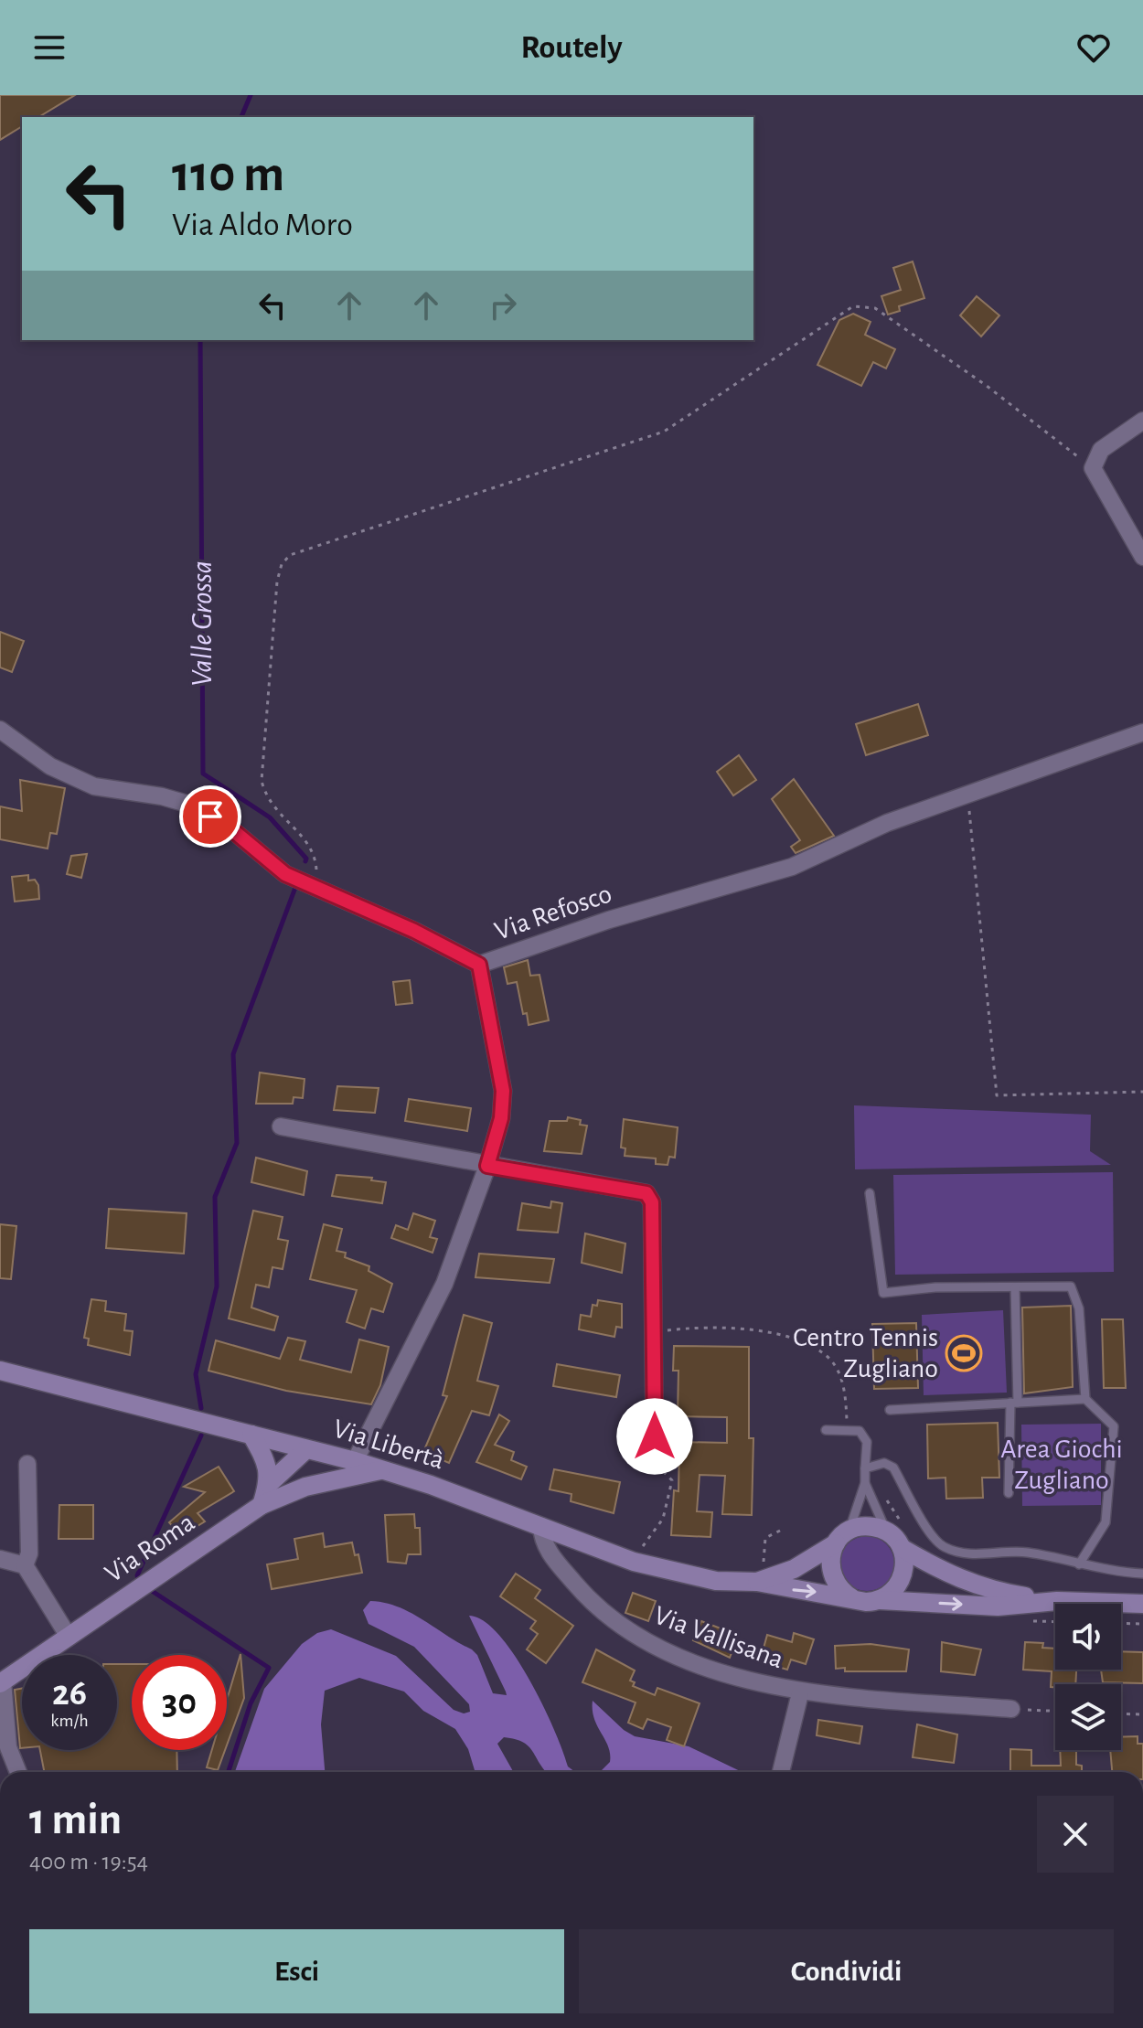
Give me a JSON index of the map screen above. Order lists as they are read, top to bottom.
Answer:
{
  "streets": {
    "main road": ["Via Libertà", "Via Roma"],
    "street": ["Via Refosco", "Via Vallisana"]
  },
  "crossings": [
    ["Via Refosco", "Via Libertà"],
    ["Via Libertà", "Via Roma"],
    ["Via Libertà", "Via Vallisana"]
  ],
  "water": ["Valle Grossa"],
  "parks": ["Area Giochi Zugliano"],
  "places": {
    "sports": ["Centro Tennis Zugliano"]
  },
  "page": {
    "header": "Routely",
    "turn": ["110 m", "Via Aldo Moro"],
    "speed": "26 km/h",
    "limit": "30",
    "heading": ["1 min", "400 m · 19:54"],
    "buttons": ["Esci", "Condividi"]
  }
}
